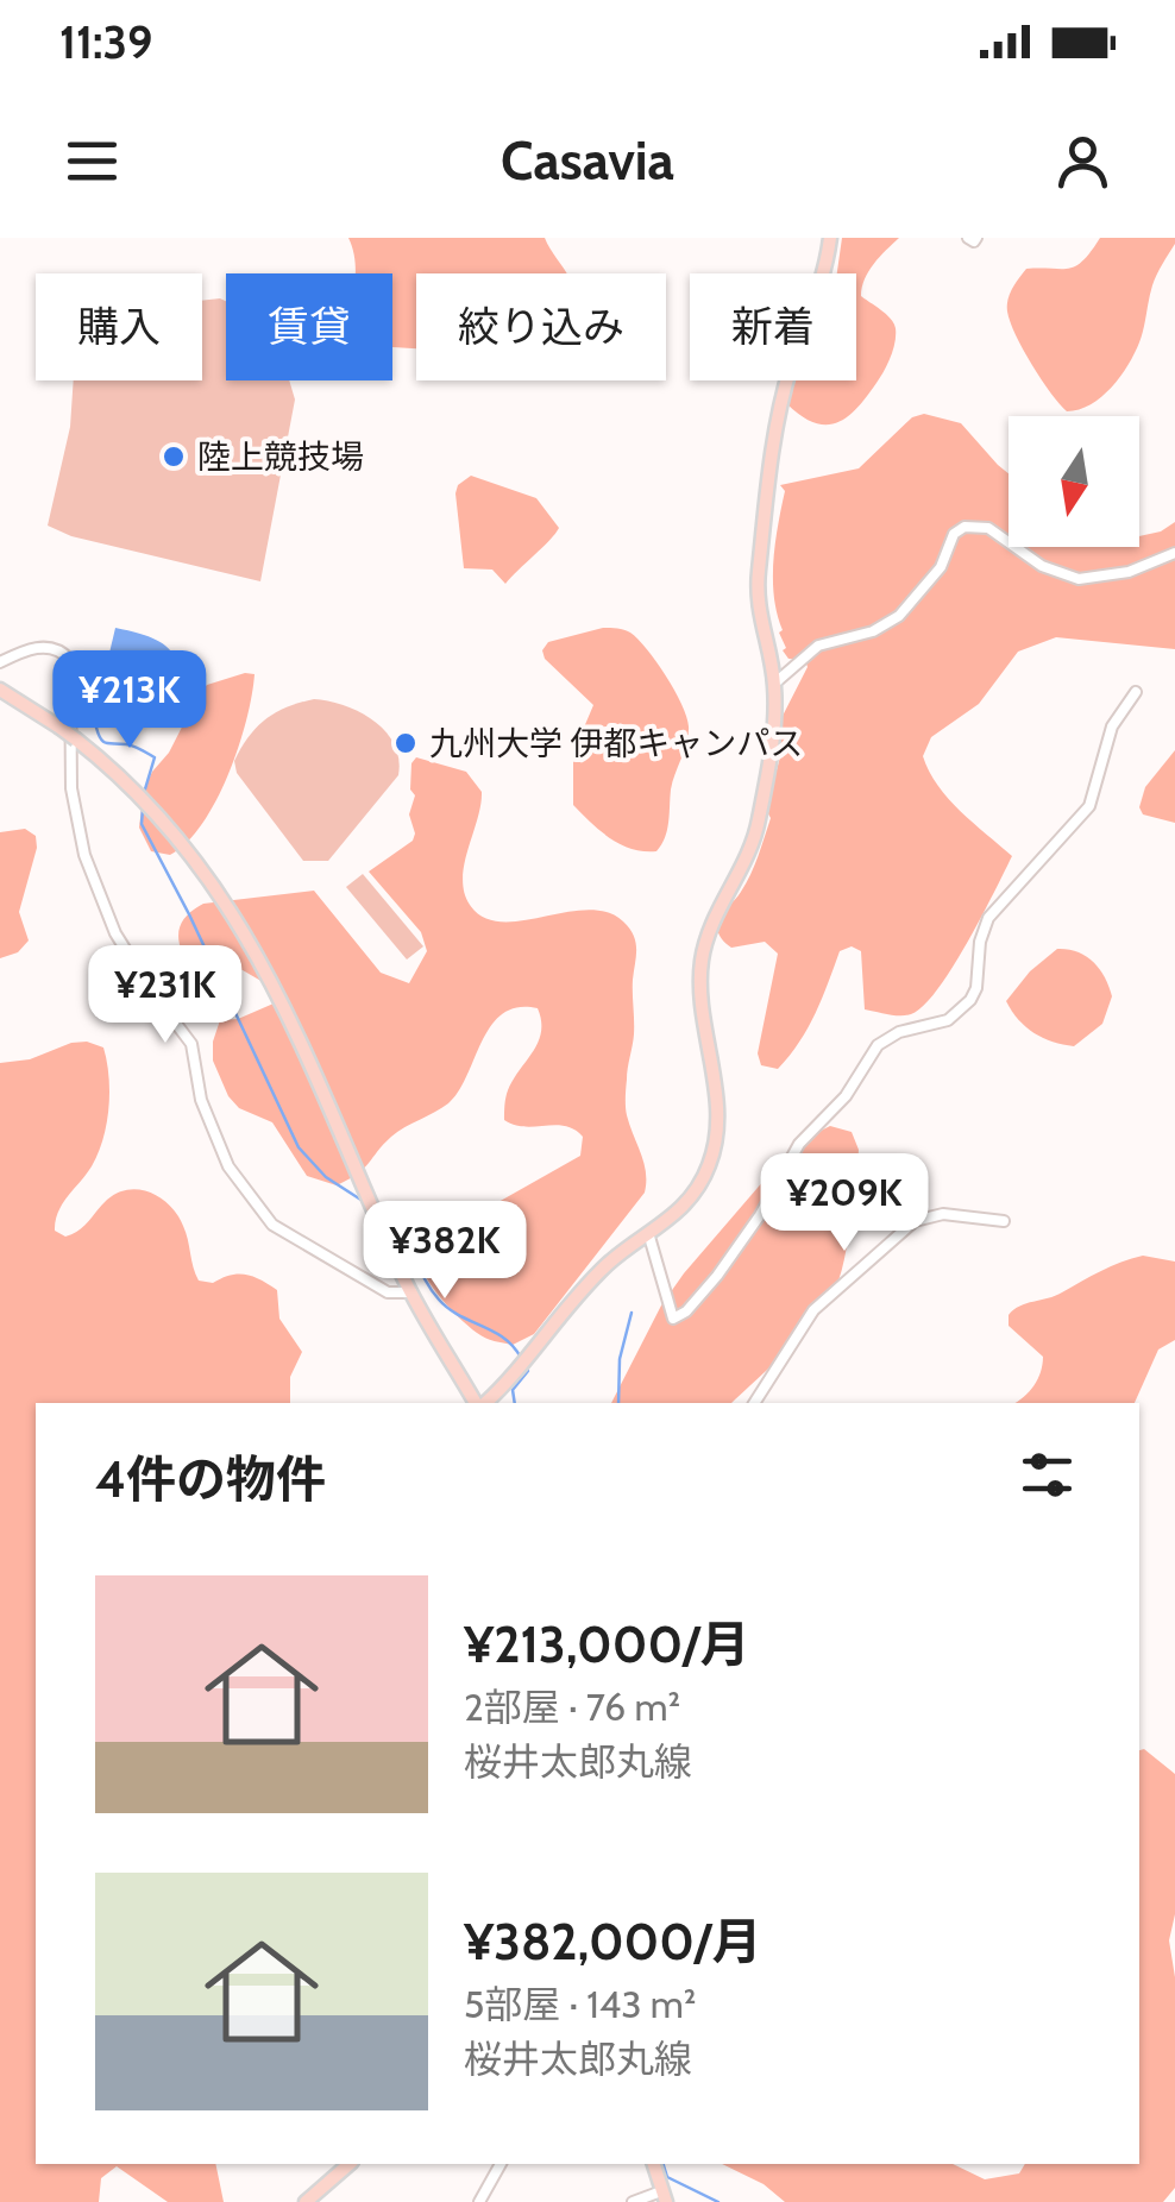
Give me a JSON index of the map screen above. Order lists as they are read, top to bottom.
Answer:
{
  "places": ["陸上競技場", "九州大学 伊都キャンパス"],
  "north": "bottom",
  "page": {
    "status": "11:39",
    "header": "Casavia",
    "chip": [
      "購入",
      "賃貸",
      "絞り込み",
      "新着"
    ],
    "price": [
      "¥213K",
      "¥231K",
      "¥209K",
      "¥382K"
    ],
    "heading": "4件の物件",
    "list": [
      {
        "name": "¥213,000/月",
        "note": "2部屋 · 76 m² · 桜井太郎丸線"
      },
      {
        "name": "¥382,000/月",
        "note": "5部屋 · 143 m² · 桜井太郎丸線"
      }
    ]
  }
}
